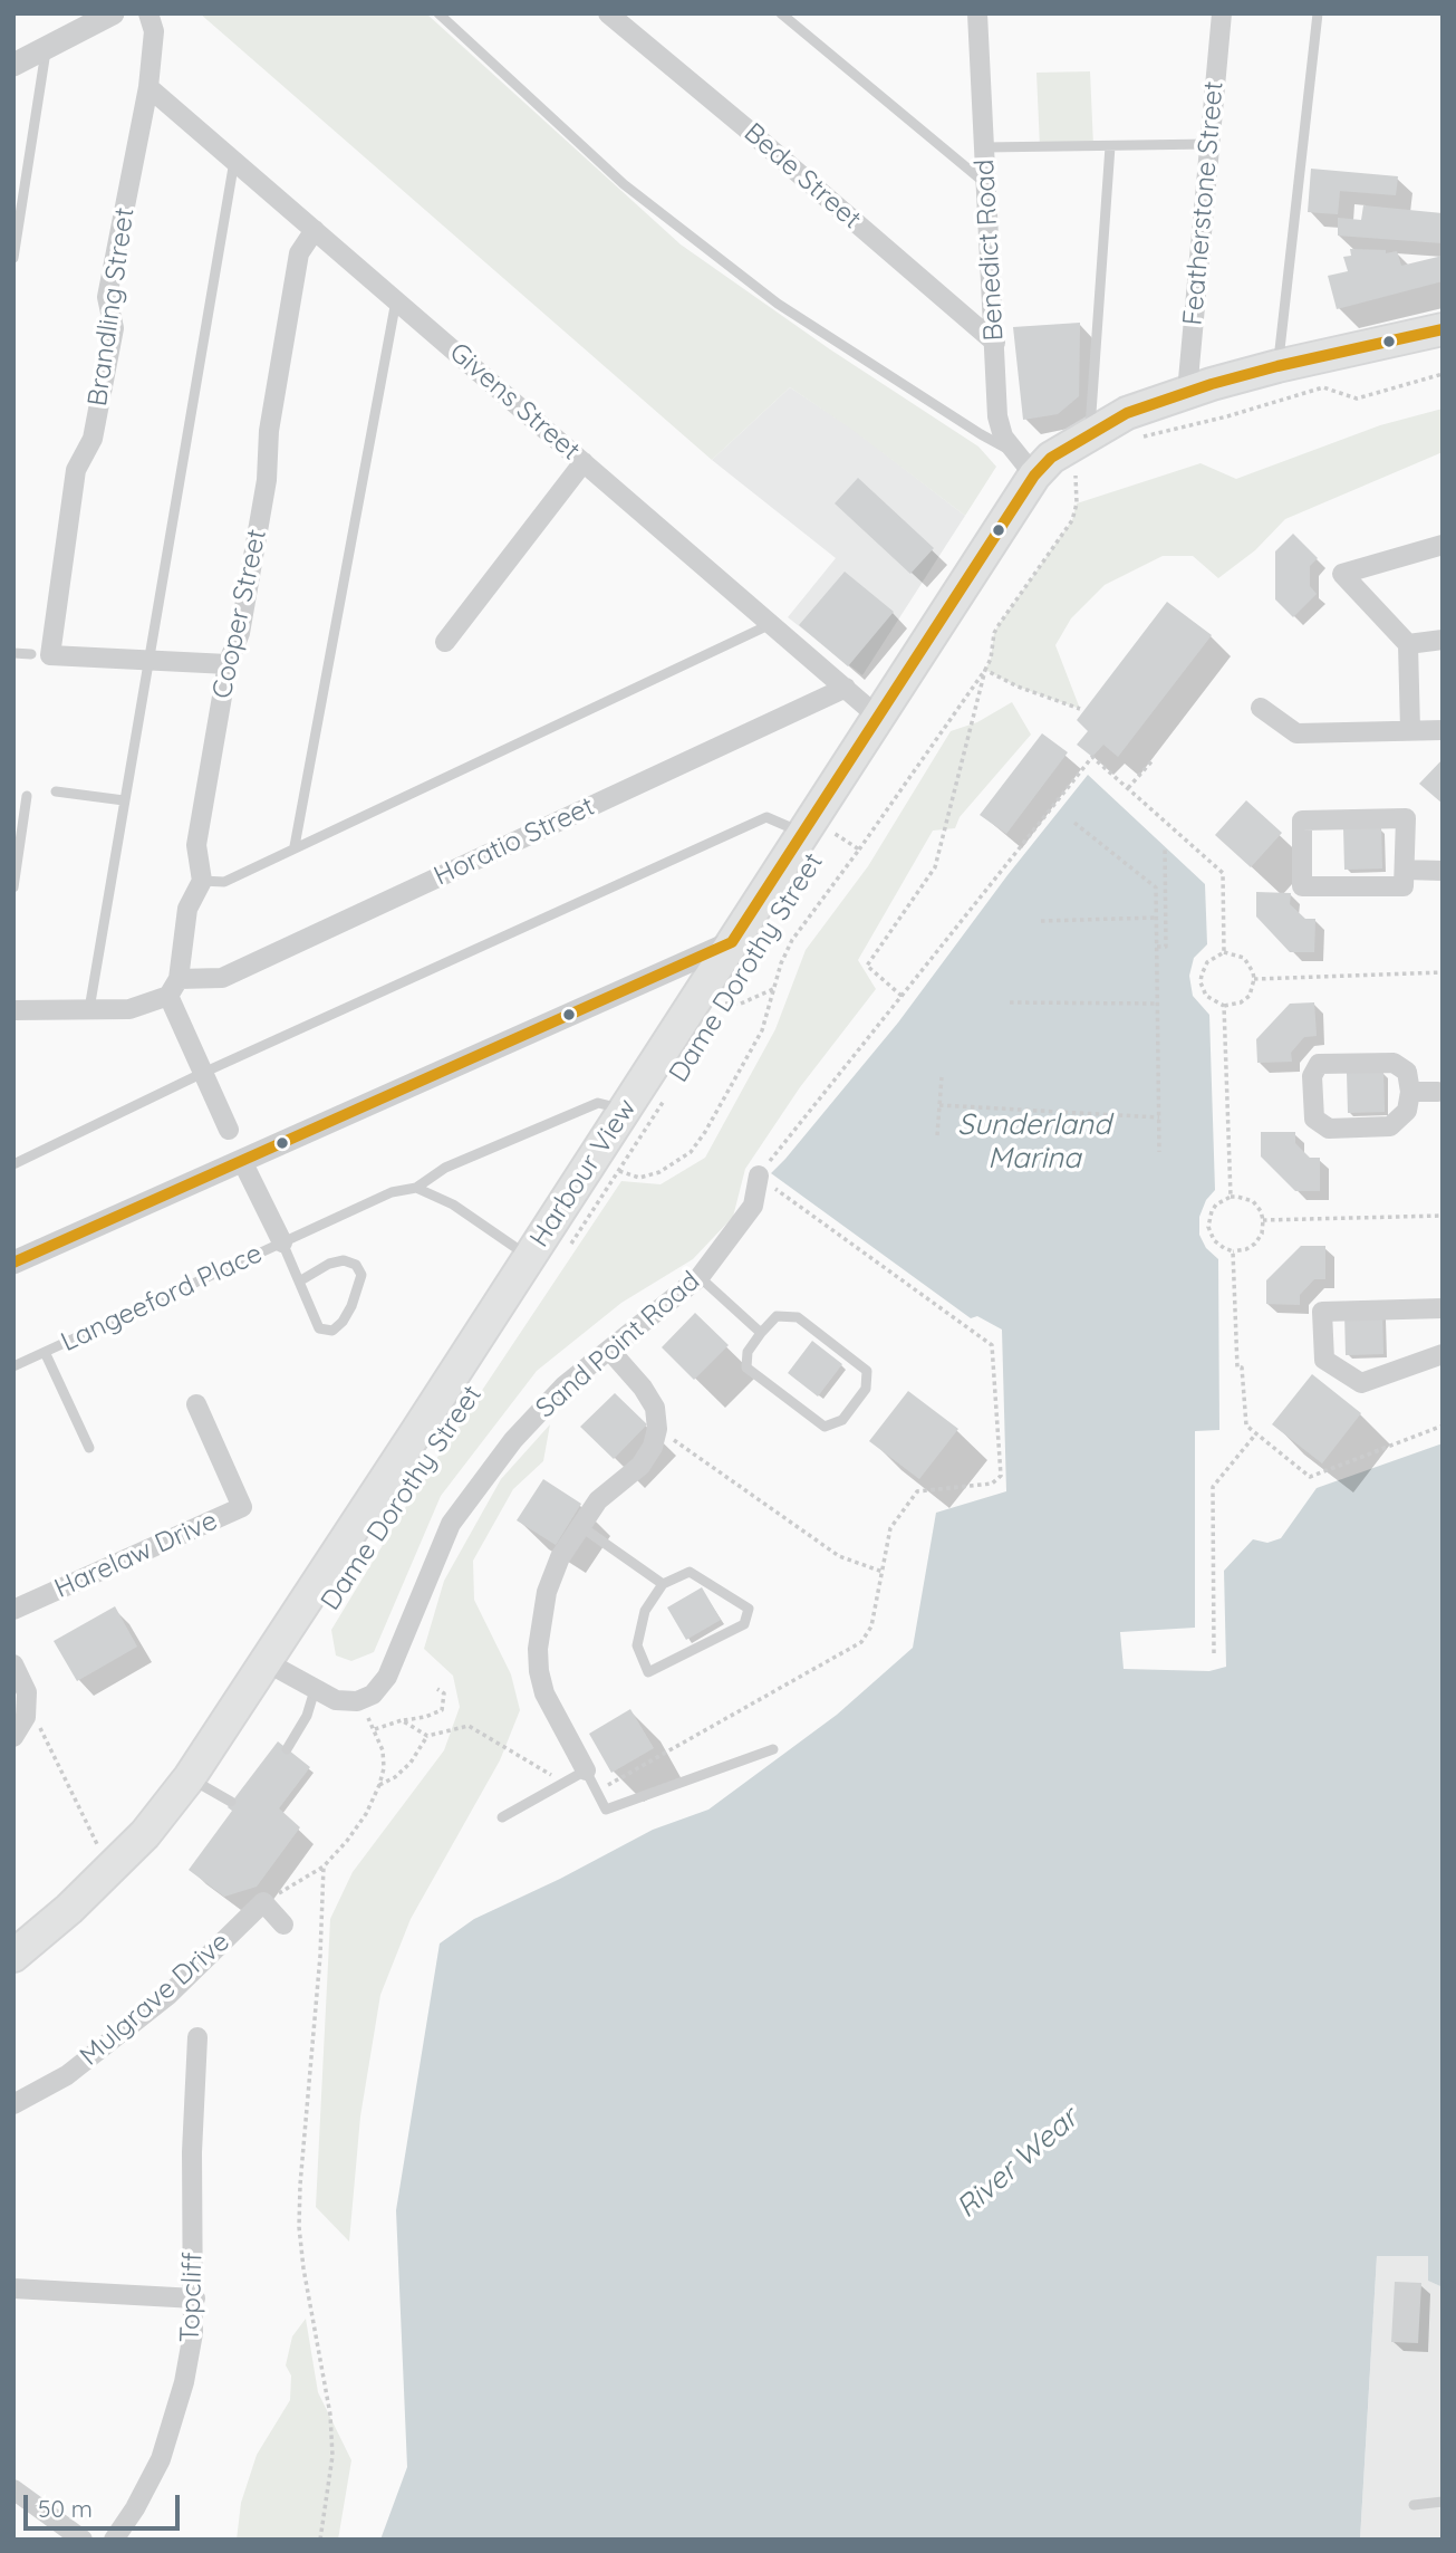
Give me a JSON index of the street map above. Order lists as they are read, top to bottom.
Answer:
{
  "streets": {
    "main road": ["Dame Dorothy Street", "Harbour View"],
    "street": [
      "Bede Street",
      "Featherstone Street",
      "Benedict Road",
      "Brandling Street",
      "Givens Street",
      "Cooper Street",
      "Horatio Street",
      "Sand Point Road",
      "Harelaw Drive",
      "Mulgrave Drive",
      "Topcliff"
    ],
    "lane": ["Langeeford Place"]
  },
  "crossings": [
    ["Bede Street", "Benedict Road"],
    ["Featherstone Street", "Harbour View"],
    ["Benedict Road", "Harbour View"],
    ["Brandling Street", "Givens Street"],
    ["Brandling Street", "Cooper Street"],
    ["Givens Street", "Cooper Street"],
    ["Givens Street", "Horatio Street"],
    ["Givens Street", "Harbour View"],
    ["Dame Dorothy Street", "Harbour View"]
  ],
  "water": ["Sunderland Marina", "River Wear"],
  "scale_bar": "50 m"
}
